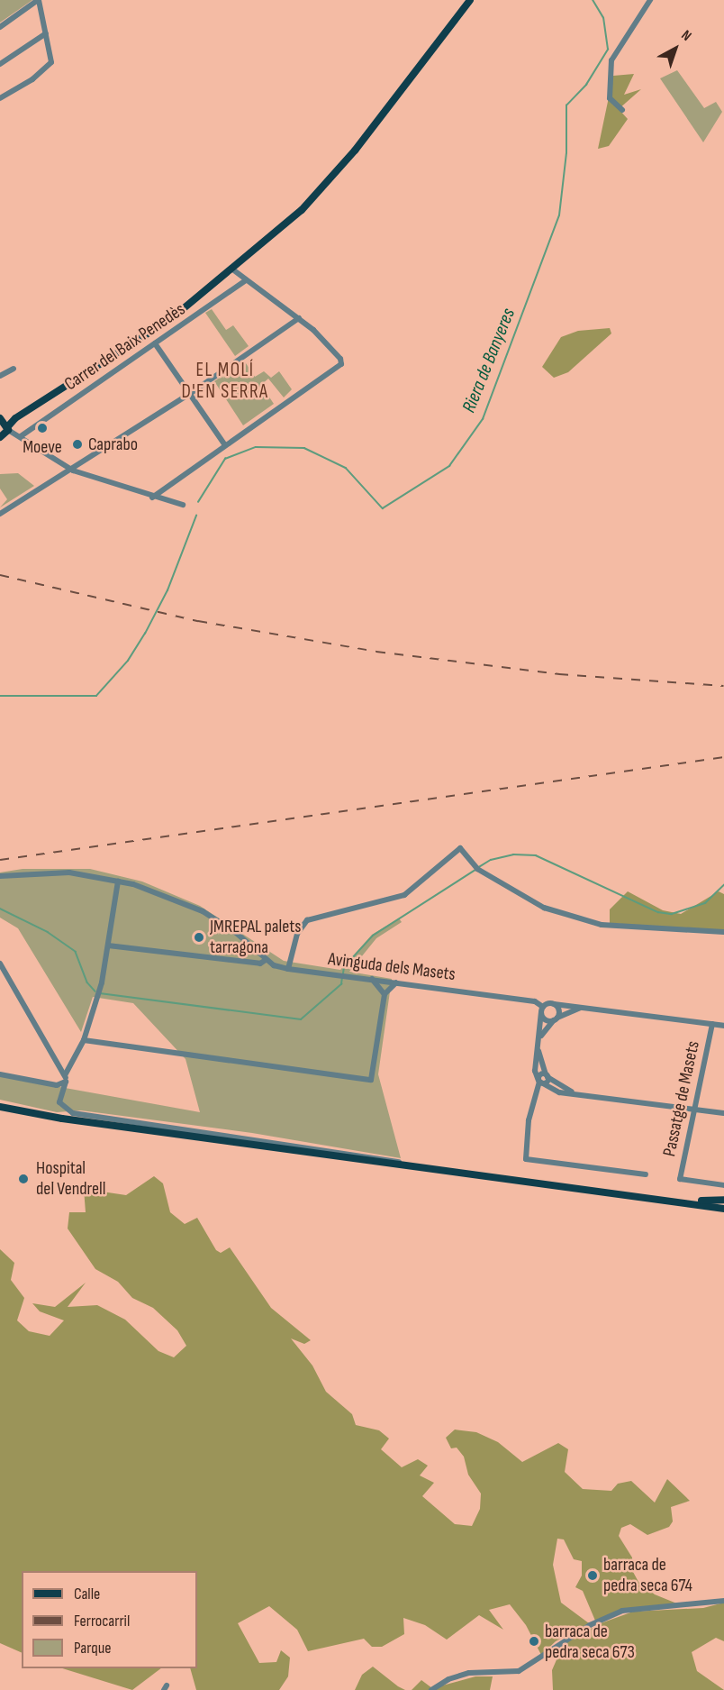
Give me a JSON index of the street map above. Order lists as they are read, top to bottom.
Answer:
{
  "streets": {
    "street": ["Carrer del Baix Penedès", "Avinguda dels Masets", "Passatge de Masets"]
  },
  "districts": ["EL MOLÍ D'EN SERRA"],
  "water": ["Riera de Banyeres"],
  "places": [
    "Moeve",
    "Caprabo",
    "JMREPAL palets tarragona",
    "Hospital del Vendrell",
    "barraca de pedra seca 674",
    "barraca de pedra seca 673"
  ],
  "legend": ["Calle", "Ferrocarril", "Parque"],
  "north": "top right"
}
